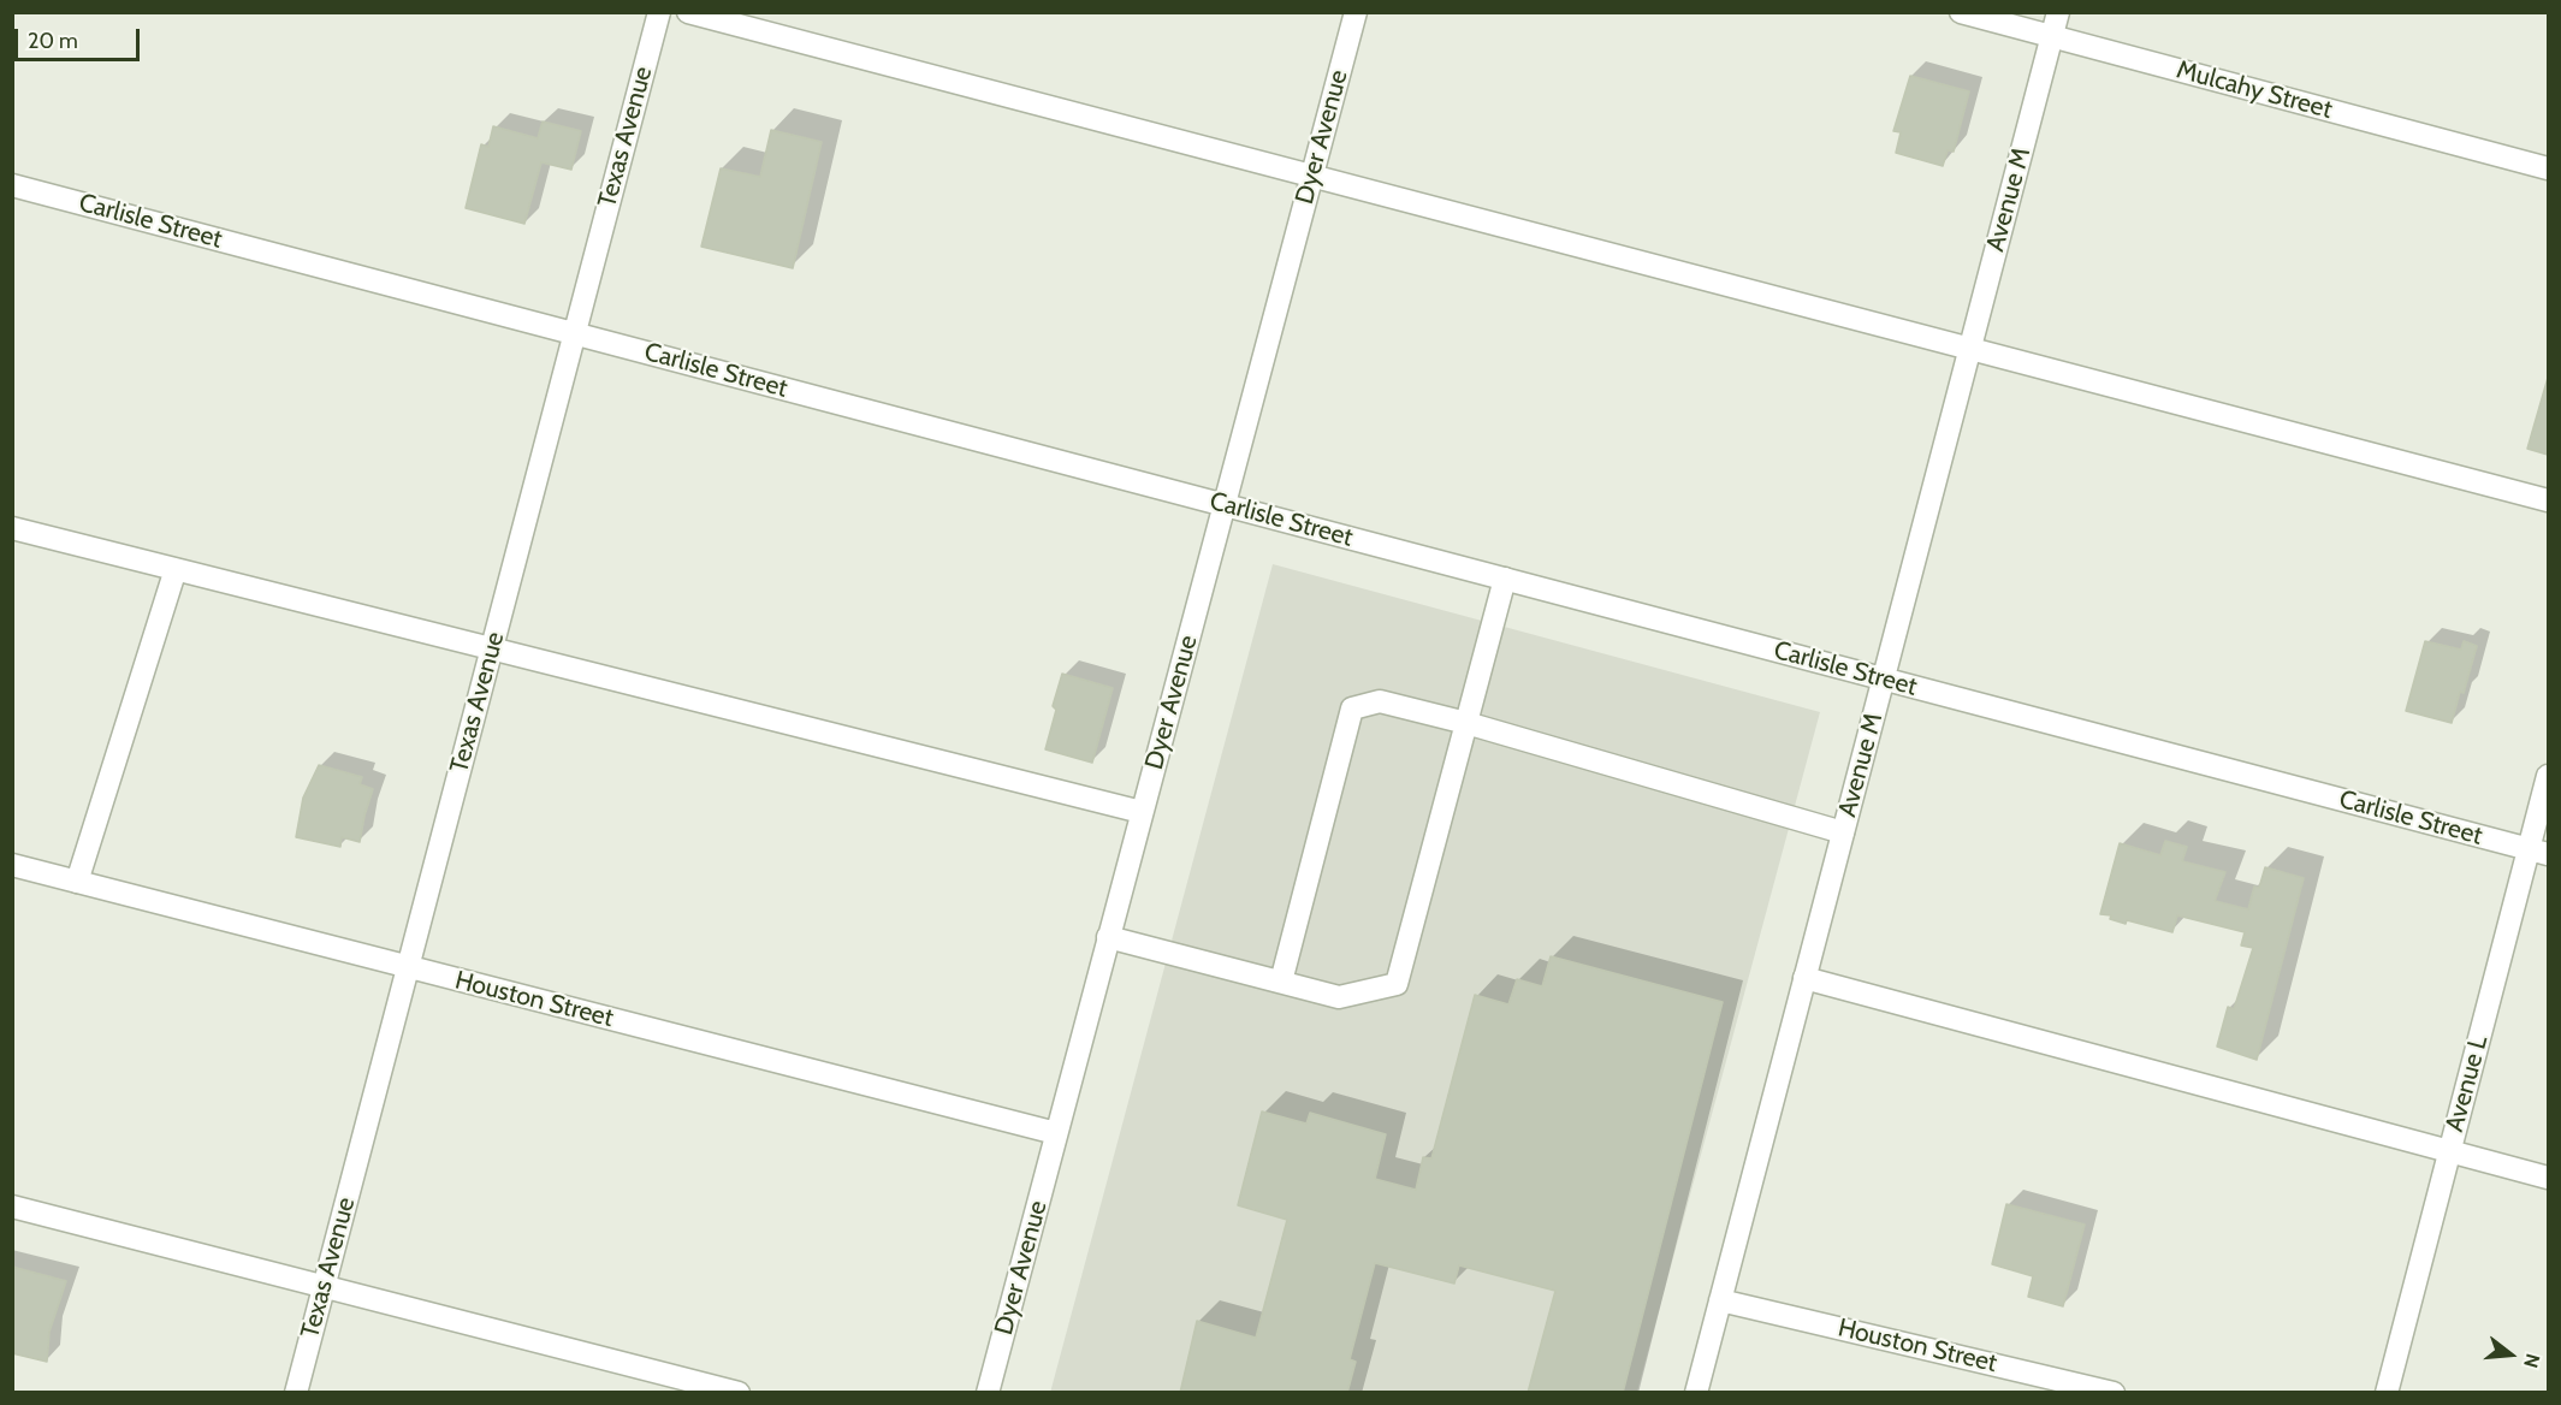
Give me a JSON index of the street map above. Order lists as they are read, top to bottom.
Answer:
{
  "streets": {
    "street": [
      "Mulcahy Street",
      "Texas Avenue",
      "Dyer Avenue",
      "Avenue M",
      "Carlisle Street",
      "Houston Street",
      "Avenue L"
    ]
  },
  "crossings": [
    ["Mulcahy Street", "Avenue M"],
    ["Texas Avenue", "Carlisle Street"],
    ["Texas Avenue", "Houston Street"],
    ["Dyer Avenue", "Carlisle Street"],
    ["Dyer Avenue", "Houston Street"],
    ["Avenue M", "Carlisle Street"],
    ["Avenue M", "Houston Street"],
    ["Carlisle Street", "Avenue L"]
  ],
  "scale_bar": "20 m",
  "north": "right"
}
